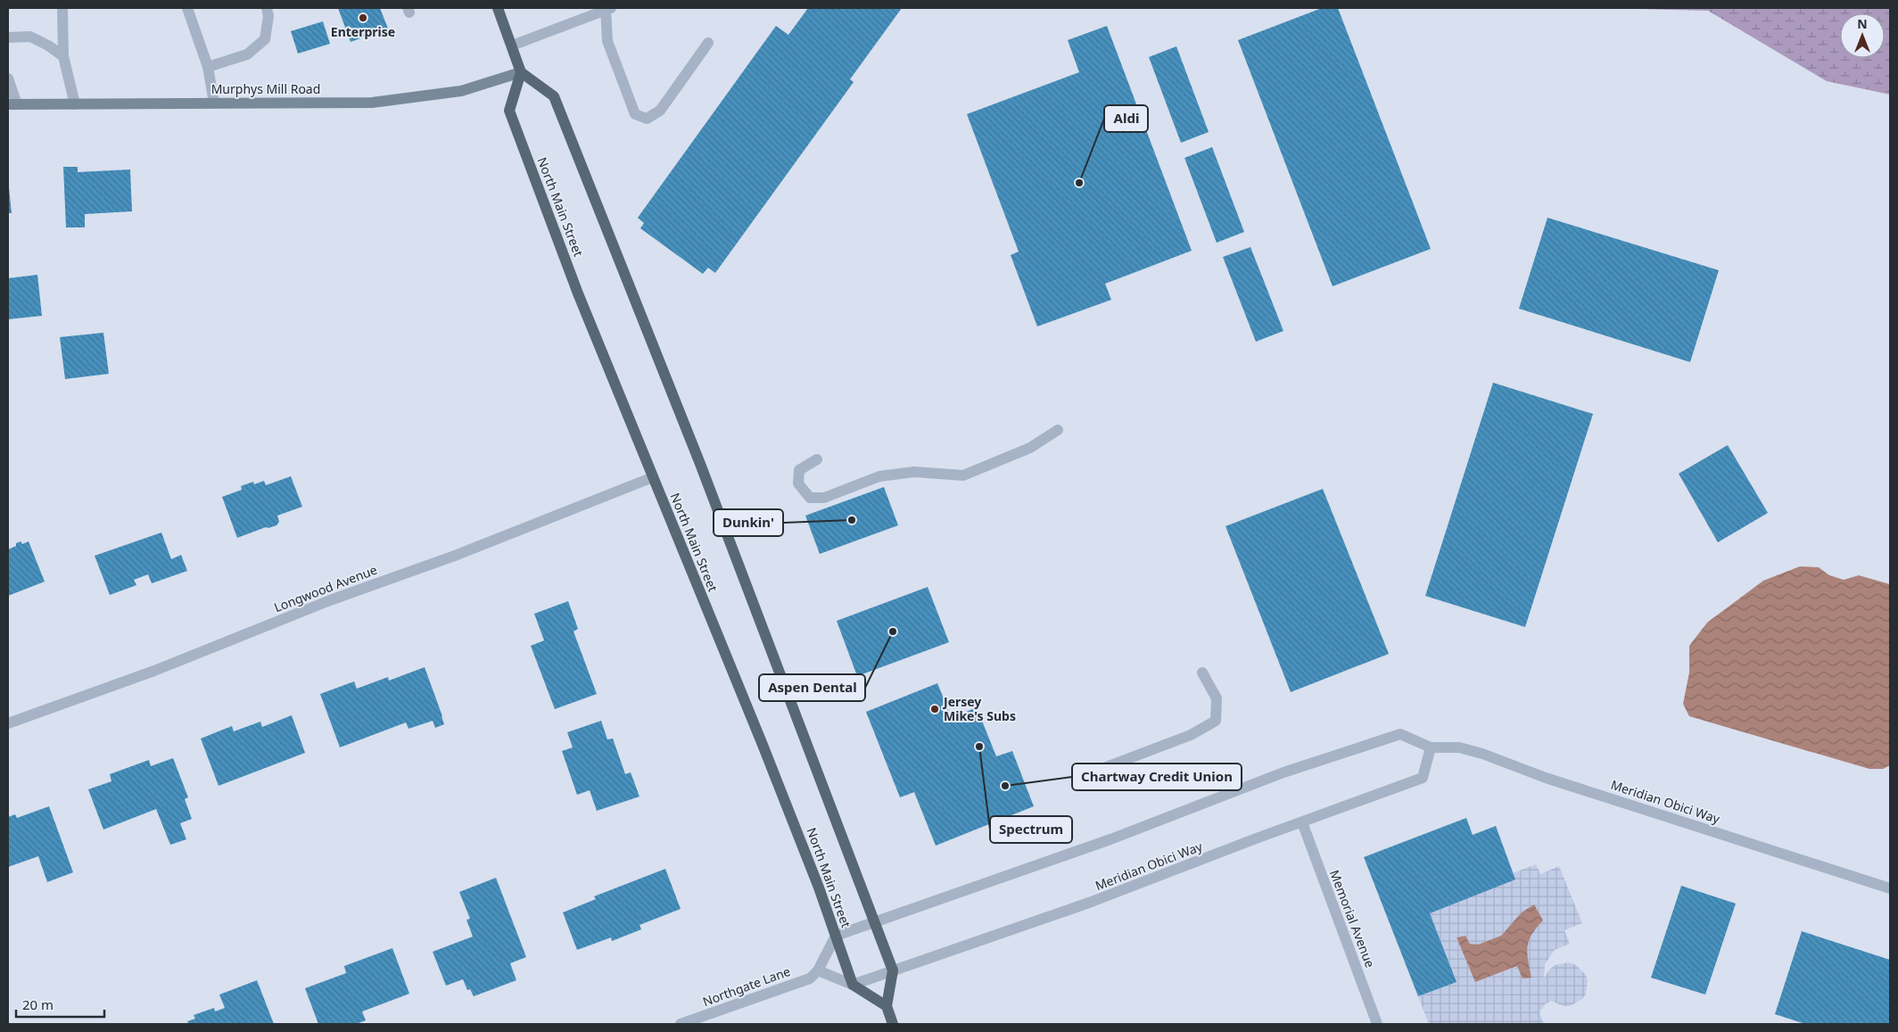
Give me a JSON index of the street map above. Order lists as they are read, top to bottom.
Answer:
{
  "streets": {
    "main road": ["North Main Street"],
    "street": [
      "Murphys Mill Road",
      "Longwood Avenue",
      "Meridian Obici Way",
      "Memorial Avenue",
      "Northgate Lane"
    ]
  },
  "crossings": [
    ["Murphys Mill Road", "North Main Street"],
    ["North Main Street", "Longwood Avenue"],
    ["North Main Street", "Meridian Obici Way"],
    ["North Main Street", "Northgate Lane"],
    ["Meridian Obici Way", "Memorial Avenue"],
    ["Meridian Obici Way", "Northgate Lane"]
  ],
  "places": [
    "Enterprise",
    "Aldi",
    "Dunkin'",
    "Aspen Dental",
    "Jersey Mike's Subs",
    "Spectrum",
    "Chartway Credit Union"
  ],
  "scale_bar": "20 m",
  "north": "top"
}
